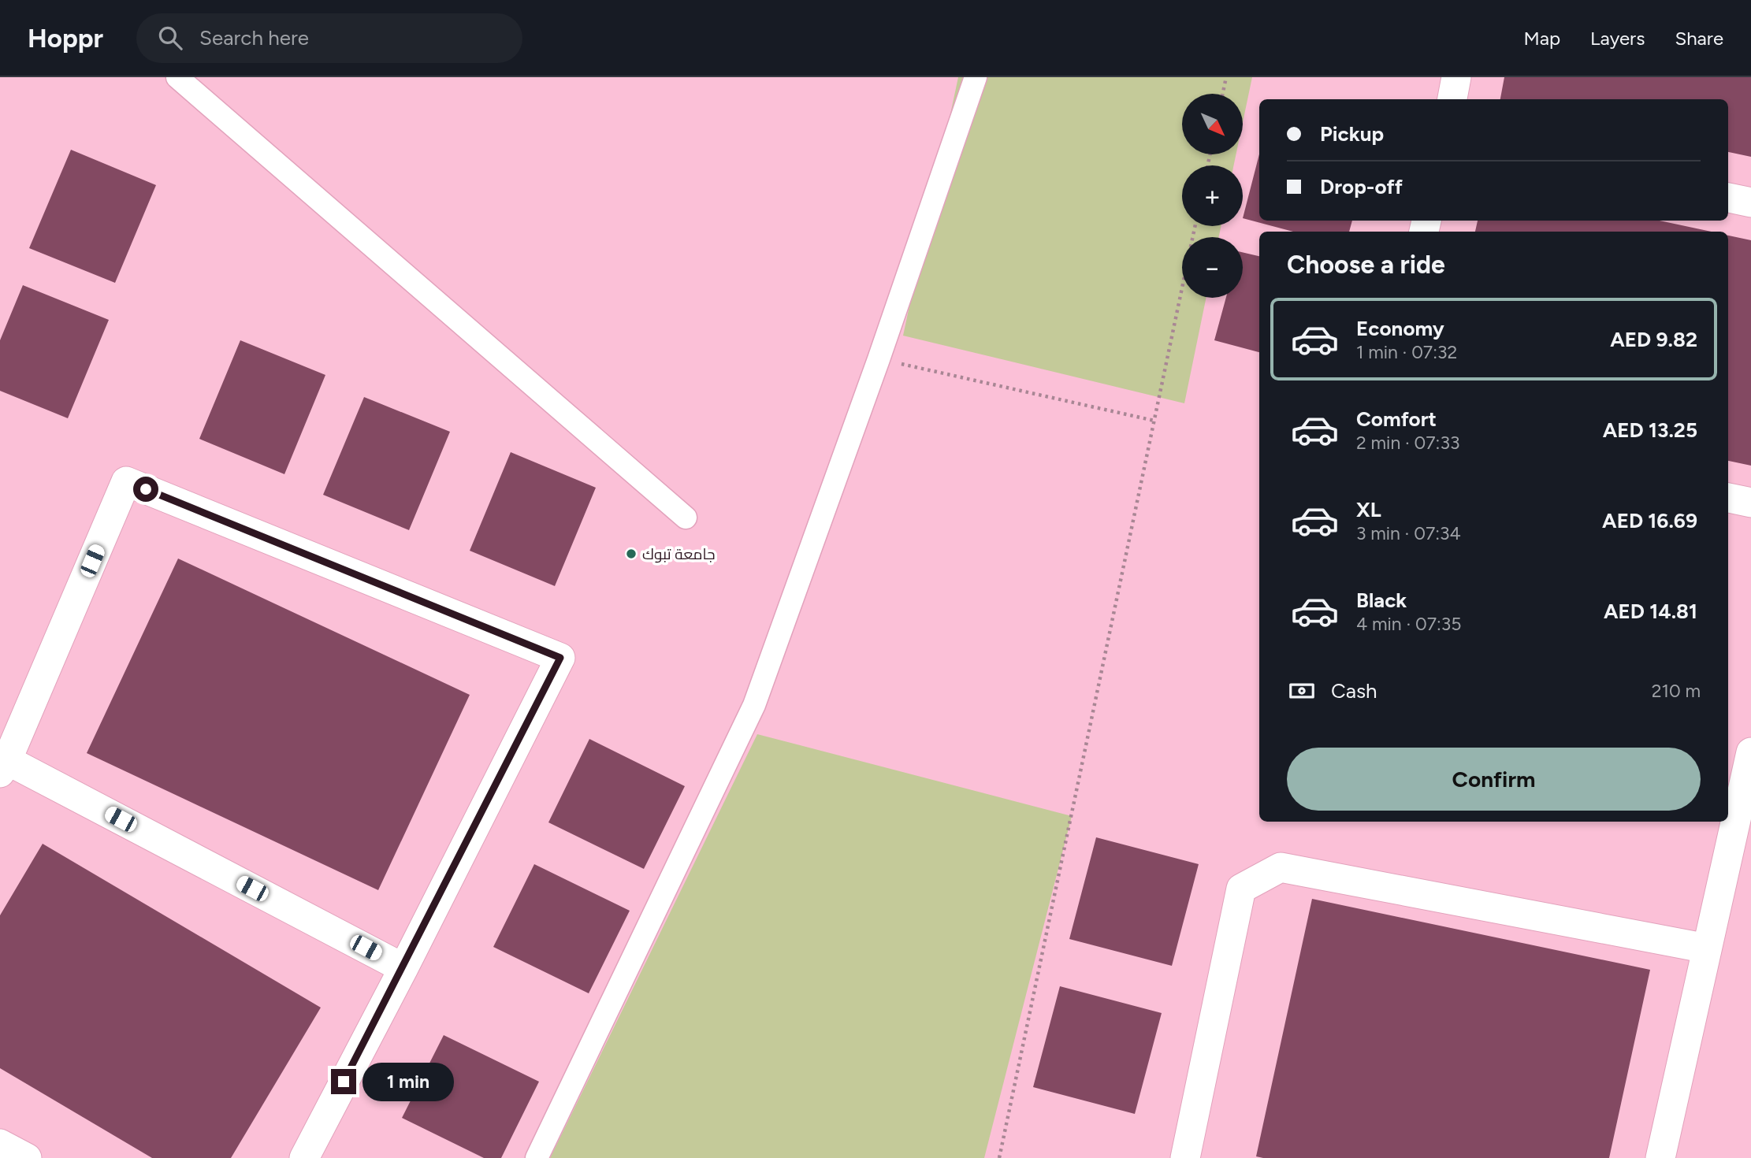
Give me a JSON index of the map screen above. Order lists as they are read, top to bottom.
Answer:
{
  "places": ["جامعة تبوك"],
  "north": "bottom right",
  "page": {
    "header": "Hoppr",
    "search": "Search here",
    "nav": ["Map", "Layers", "Share"],
    "map_buttons": ["+", "−"],
    "banner": ["Pickup", "Drop-off"],
    "heading": "Choose a ride",
    "list": [
      {
        "name": "Economy",
        "note": "1 min · 07:32",
        "value": "AED 9.82"
      },
      {
        "name": "Comfort",
        "note": "2 min · 07:33",
        "value": "AED 13.25"
      },
      {
        "name": "XL",
        "note": "3 min · 07:34",
        "value": "AED 16.69"
      },
      {
        "name": "Black",
        "note": "4 min · 07:35",
        "value": "AED 14.81"
      }
    ],
    "pay": ["Cash", "210 m"],
    "buttons": "Confirm",
    "bubble": "1 min"
  }
}
